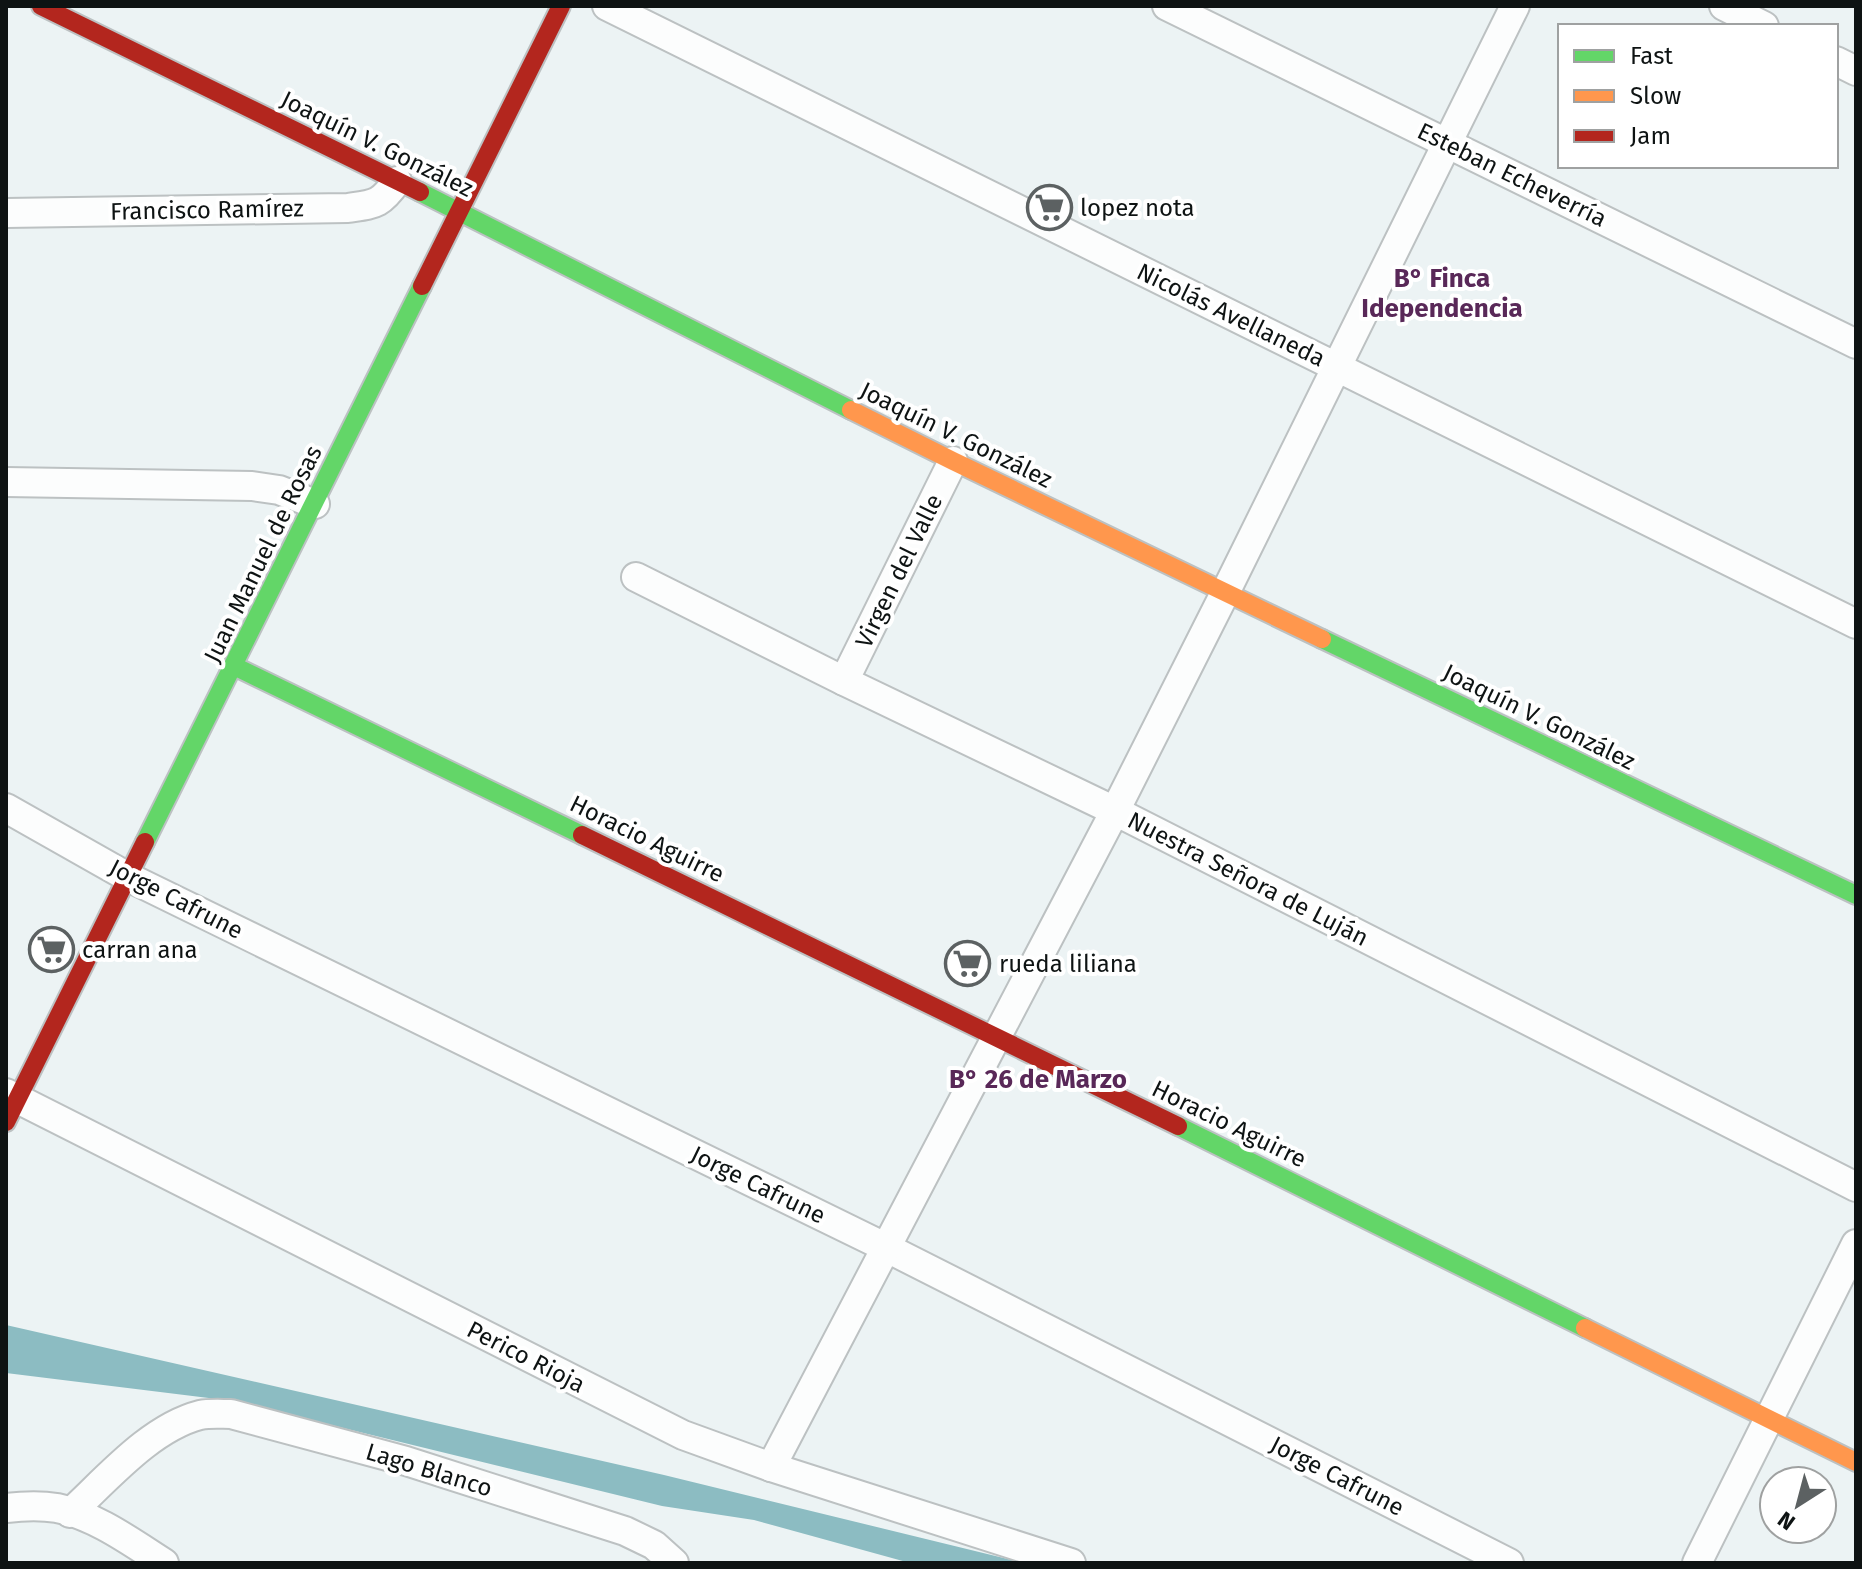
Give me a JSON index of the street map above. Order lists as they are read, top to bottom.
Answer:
{
  "streets": {
    "street": [
      "Joaquín V. González",
      "Esteban Echeverría",
      "Francisco Ramírez",
      "Nicolás Avellaneda",
      "Juan Manuel de Rosas",
      "Virgen del Valle",
      "Horacio Aguirre",
      "Nuestra Señora de Luján",
      "Jorge Cafrune",
      "Perico Rioja",
      "Lago Blanco"
    ]
  },
  "crossings": [
    ["Joaquín V. González", "Francisco Ramírez"],
    ["Joaquín V. González", "Juan Manuel de Rosas"],
    ["Joaquín V. González", "Virgen del Valle"],
    ["Juan Manuel de Rosas", "Horacio Aguirre"],
    ["Juan Manuel de Rosas", "Jorge Cafrune"],
    ["Juan Manuel de Rosas", "Perico Rioja"],
    ["Virgen del Valle", "Nuestra Señora de Luján"]
  ],
  "districts": ["B° Finca Idependencia", "B° 26 de Marzo"],
  "places": {
    "supermarket": ["lopez nota", "carran ana", "rueda liliana"]
  },
  "legend": ["Fast", "Slow", "Jam"],
  "north": "bottom left"
}
